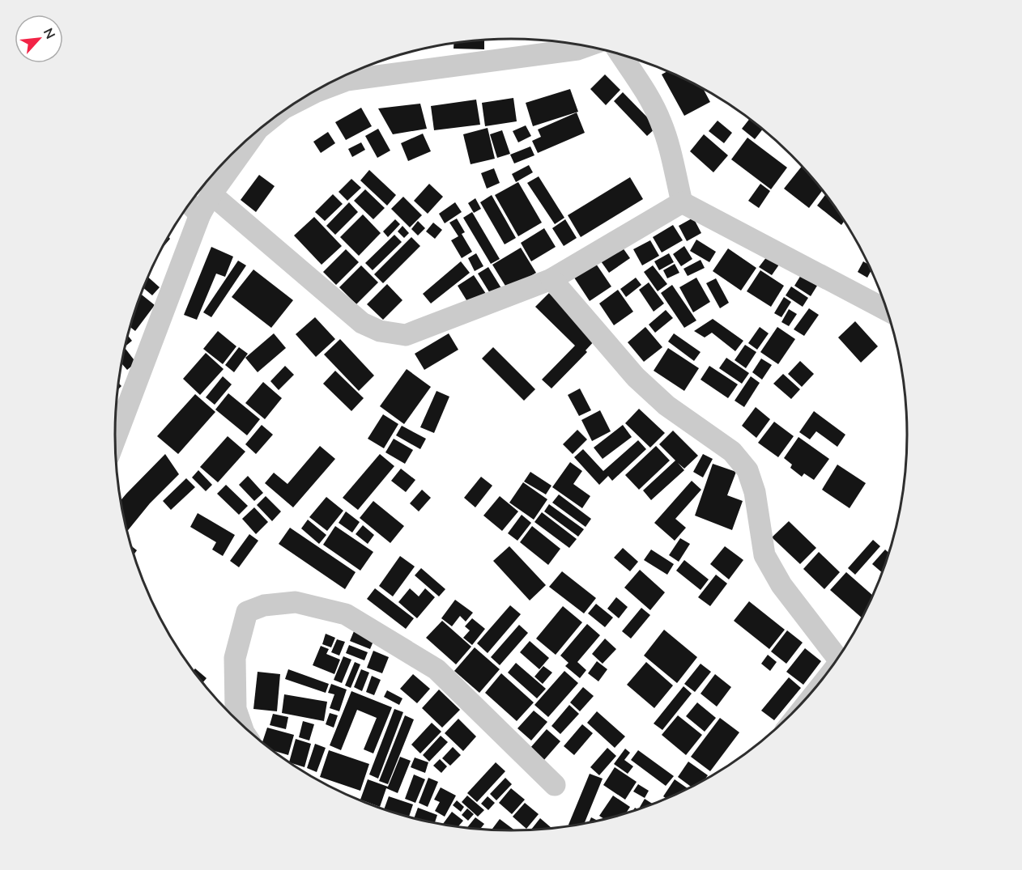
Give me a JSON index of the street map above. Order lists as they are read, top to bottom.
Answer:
{
  "north": "top right"
}
